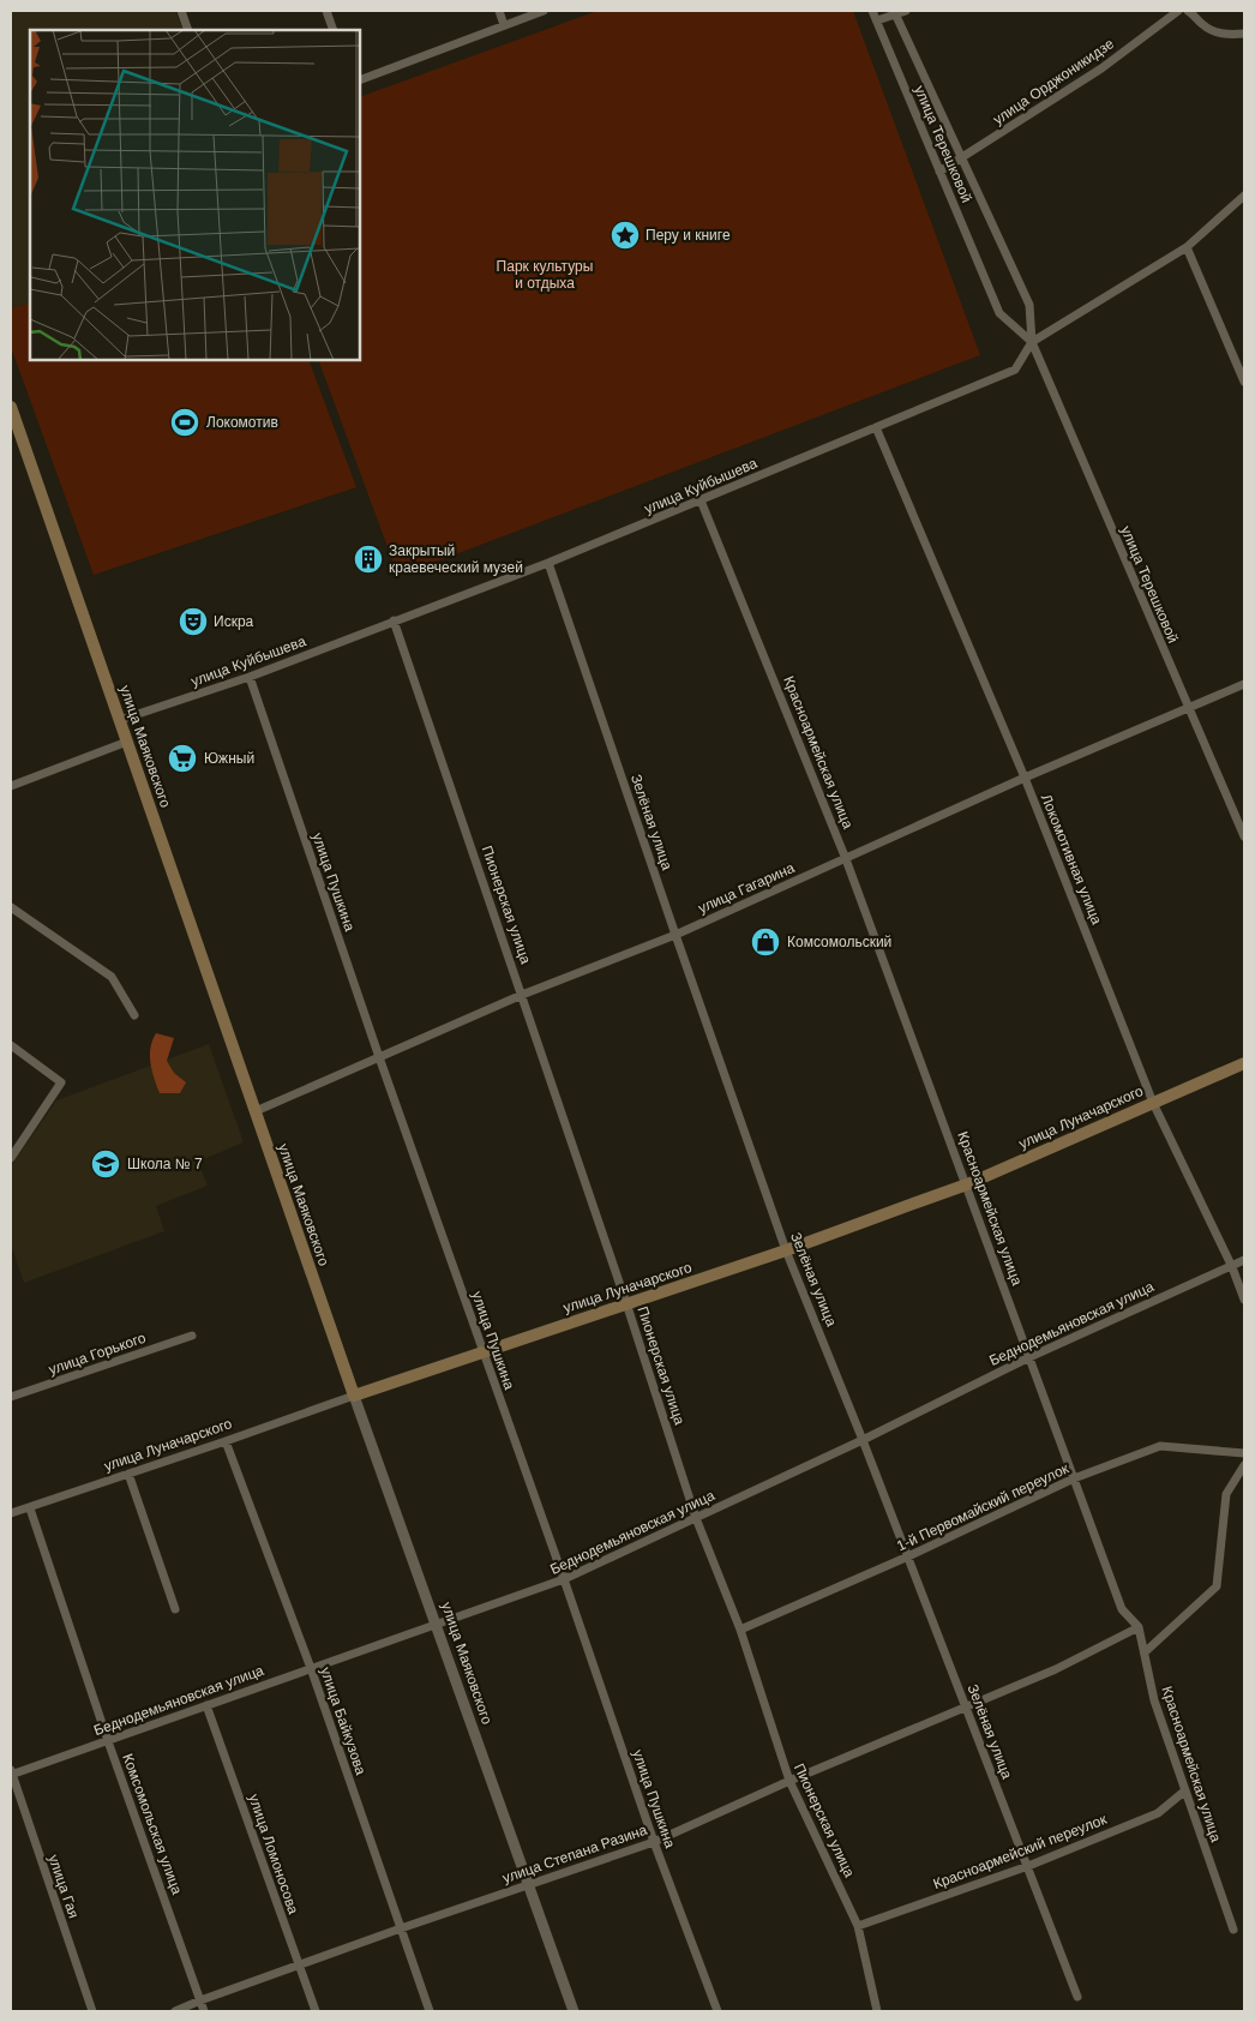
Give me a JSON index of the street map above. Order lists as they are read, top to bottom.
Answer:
{
  "streets": {
    "main road": ["улица Маяковского", "улица Луначарского"],
    "street": [
      "улица Орджоникидзе",
      "улица Терешковой",
      "улица Куйбышева",
      "Красноармейская улица",
      "Зелёная улица",
      "Локомотивная улица",
      "улица Пушкина",
      "улица Гагарина",
      "Пионерская улица",
      "Беднодемьяновская улица",
      "улица Горького",
      "1-й Первомайский переулок",
      "улица Байкузова",
      "Комсомольская улица",
      "Красноармейский переулок",
      "улица Ломоносова",
      "улица Степана Разина",
      "улица Гая"
    ]
  },
  "crossings": [
    ["улица Орджоникидзе", "улица Терешковой"],
    ["улица Терешковой", "улица Куйбышева"],
    ["улица Терешковой", "улица Гагарина"],
    ["улица Куйбышева", "улица Маяковского"],
    ["улица Куйбышева", "Красноармейская улица"],
    ["улица Куйбышева", "Зелёная улица"],
    ["улица Куйбышева", "Локомотивная улица"],
    ["улица Куйбышева", "улица Пушкина"],
    ["улица Куйбышева", "Пионерская улица"],
    ["улица Маяковского", "улица Гагарина"],
    ["улица Маяковского", "улица Луначарского"],
    ["улица Маяковского", "Беднодемьяновская улица"],
    ["улица Маяковского", "улица Степана Разина"],
    ["Красноармейская улица", "улица Гагарина"],
    ["Красноармейская улица", "улица Луначарского"],
    ["Красноармейская улица", "Беднодемьяновская улица"],
    ["Красноармейская улица", "1-й Первомайский переулок"],
    ["Красноармейская улица", "Красноармейский переулок"],
    ["Красноармейская улица", "улица Степана Разина"],
    ["Зелёная улица", "улица Гагарина"],
    ["Зелёная улица", "улица Луначарского"],
    ["Зелёная улица", "Беднодемьяновская улица"],
    ["Зелёная улица", "1-й Первомайский переулок"],
    ["Зелёная улица", "Красноармейский переулок"],
    ["Зелёная улица", "улица Степана Разина"],
    ["Локомотивная улица", "улица Гагарина"],
    ["Локомотивная улица", "улица Луначарского"],
    ["Локомотивная улица", "Беднодемьяновская улица"],
    ["улица Пушкина", "улица Гагарина"],
    ["улица Пушкина", "улица Луначарского"],
    ["улица Пушкина", "Беднодемьяновская улица"],
    ["улица Пушкина", "улица Степана Разина"],
    ["улица Гагарина", "Пионерская улица"],
    ["Пионерская улица", "улица Луначарского"],
    ["Пионерская улица", "Беднодемьяновская улица"],
    ["Пионерская улица", "1-й Первомайский переулок"],
    ["Пионерская улица", "Красноармейский переулок"],
    ["Пионерская улица", "улица Степана Разина"],
    ["улица Луначарского", "улица Байкузова"],
    ["улица Луначарского", "Комсомольская улица"],
    ["Беднодемьяновская улица", "улица Байкузова"],
    ["Беднодемьяновская улица", "Комсомольская улица"],
    ["Беднодемьяновская улица", "улица Ломоносова"],
    ["Беднодемьяновская улица", "улица Гая"],
    ["улица Байкузова", "улица Степана Разина"],
    ["Комсомольская улица", "улица Степана Разина"],
    ["улица Ломоносова", "улица Степана Разина"]
  ],
  "parks": ["Парк культуры и отдыха"],
  "places": {
    "place": ["Перу и книге"],
    "sports": ["Локомотив"],
    "building": ["Закрытый краевеческий музей"],
    "theatre": ["Искра"],
    "supermarket": ["Южный"],
    "shop": ["Комсомольский"],
    "school or university": ["Школа № 7"]
  }
}
